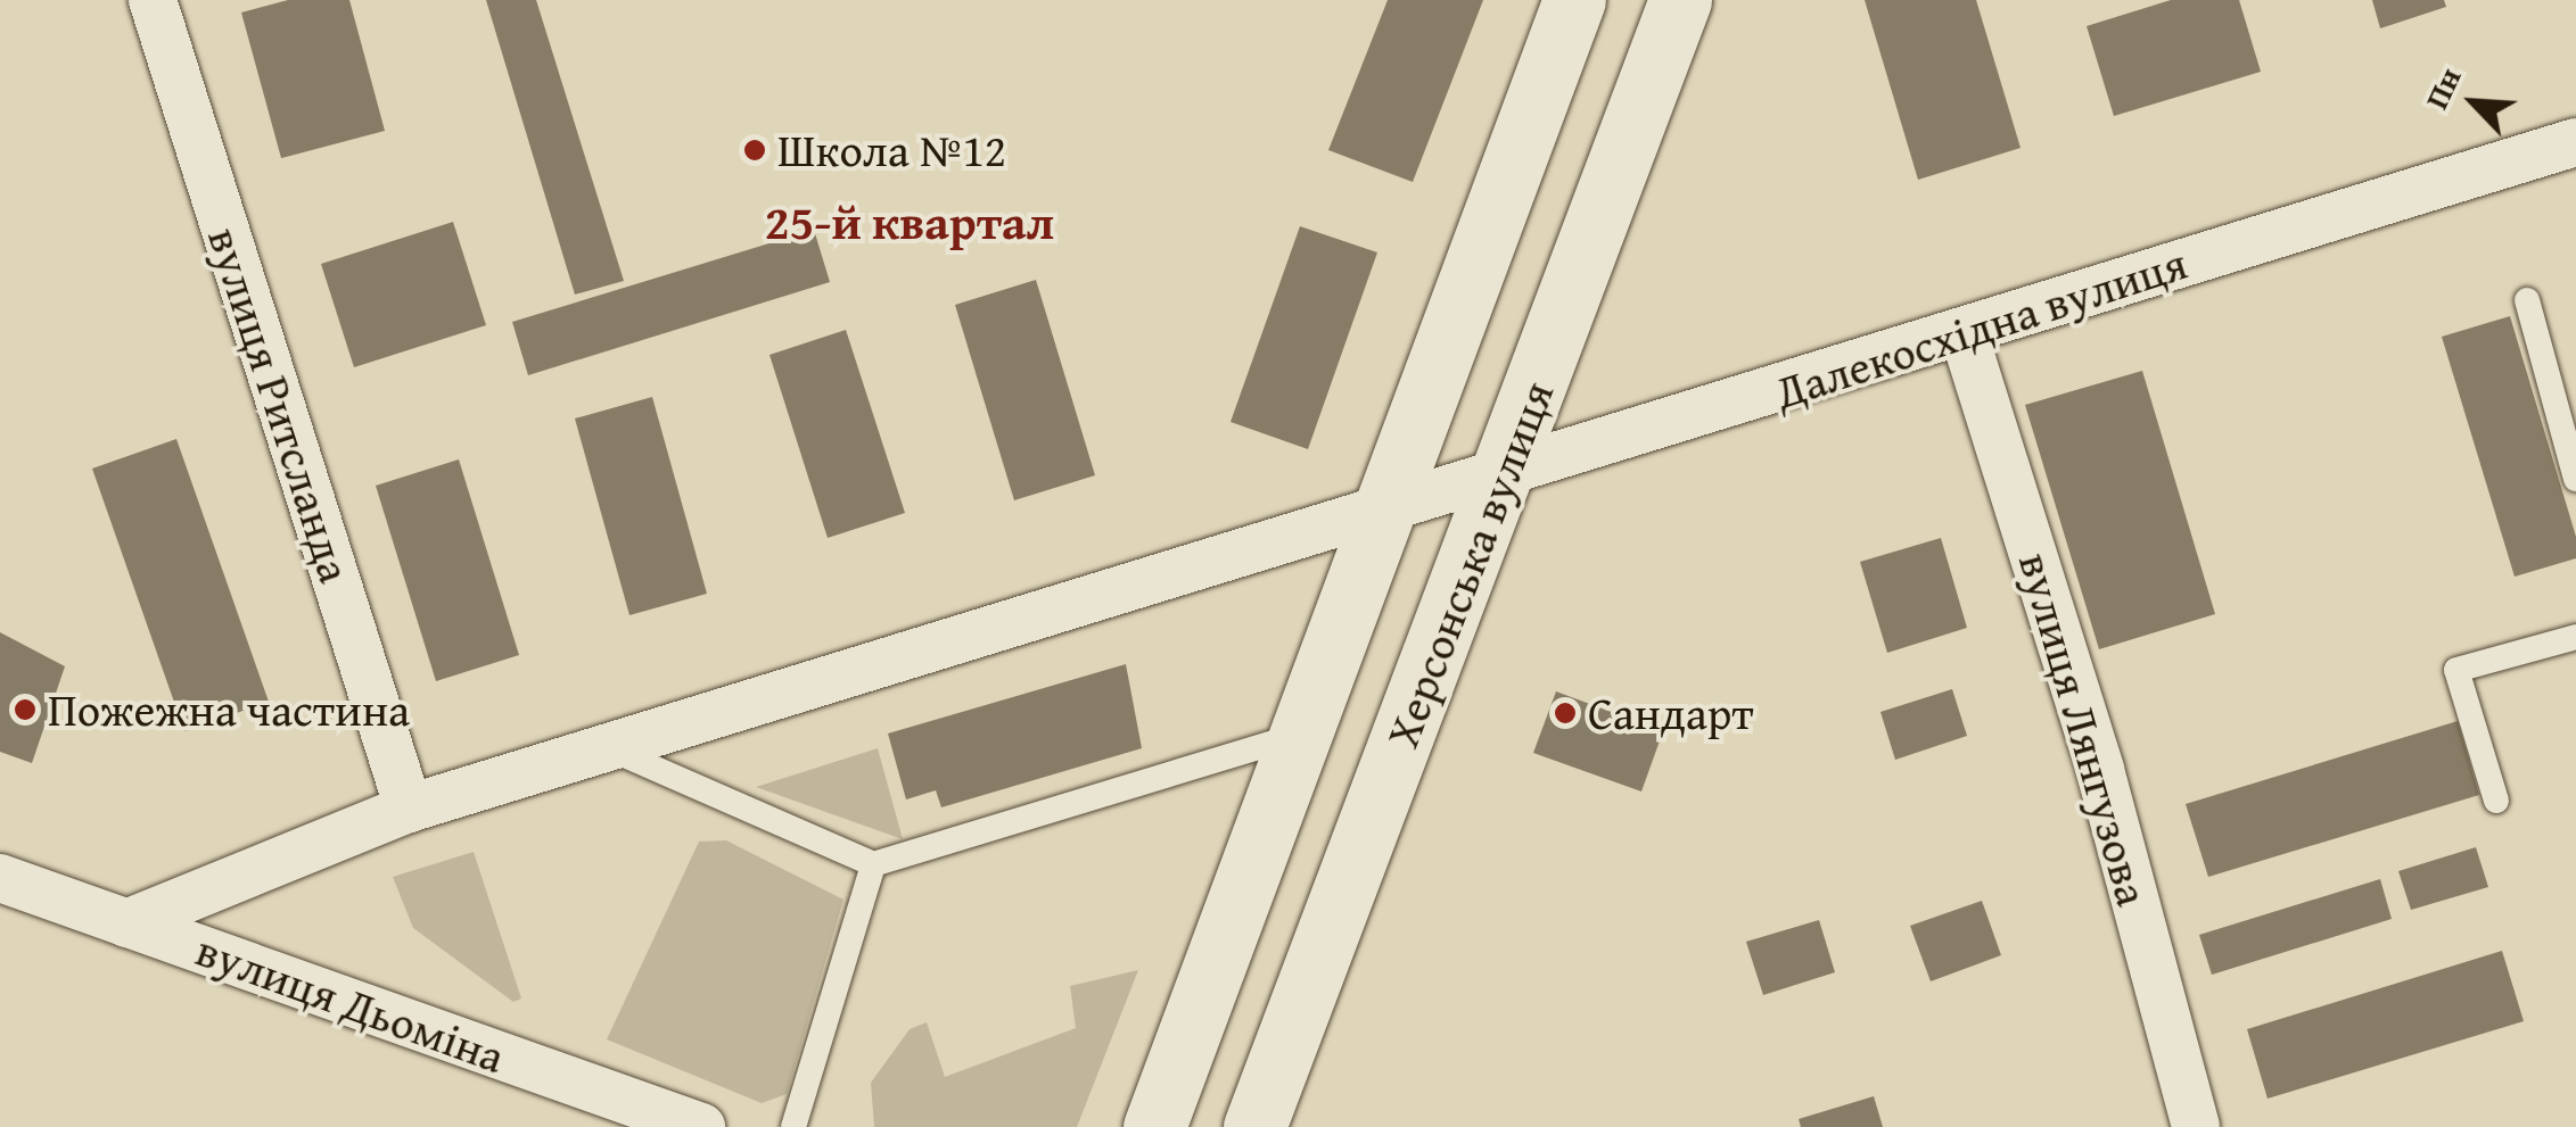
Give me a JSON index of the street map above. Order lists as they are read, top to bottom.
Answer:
{
  "streets": {
    "street": [
      "Далекосхідна вулиця",
      "вулиця Ритсланда",
      "Херсонська вулиця",
      "вулиця Лянгузова",
      "вулиця Дьоміна"
    ]
  },
  "crossings": [
    ["Далекосхідна вулиця", "вулиця Ритсланда"],
    ["Далекосхідна вулиця", "Херсонська вулиця"],
    ["Далекосхідна вулиця", "вулиця Лянгузова"],
    ["Далекосхідна вулиця", "вулиця Дьоміна"]
  ],
  "districts": ["25-й квартал"],
  "places": ["Школа №12", "Пожежна частина", "Сандарт"],
  "north": "top left"
}
